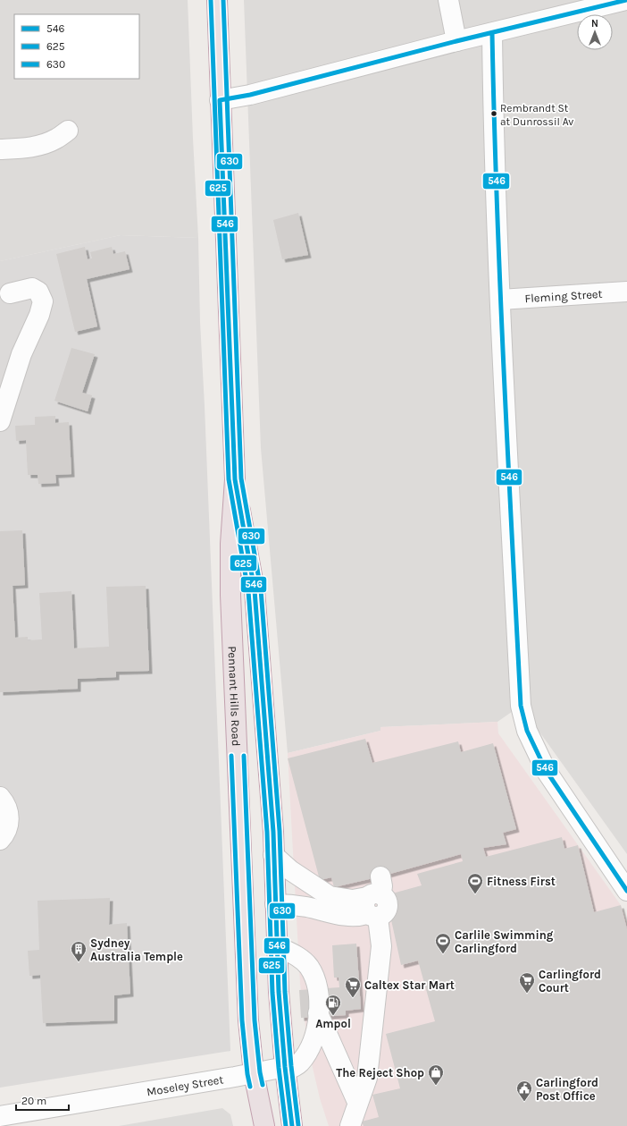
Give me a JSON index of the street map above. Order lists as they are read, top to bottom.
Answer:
{
  "streets": {
    "highway": ["Pennant Hills Road"],
    "street": ["Fleming Street", "Moseley Street"]
  },
  "crossings": [
    ["Pennant Hills Road", "Moseley Street"]
  ],
  "places": {
    "other": ["Rembrandt St at Dunrossil Av"],
    "sports": ["Fitness First", "Carlile Swimming Carlingford"],
    "building": ["Sydney Australia Temple"],
    "supermarket": ["Carlingford Court", "Caltex Star Mart"],
    "fuel station": ["Ampol"],
    "shop": ["The Reject Shop"],
    "public building": ["Carlingford Post Office"]
  },
  "lines": ["transit line 546", "transit line 625", "transit line 630"],
  "legend": ["546", "625", "630"],
  "scale_bar": "20 m",
  "north": "top"
}
